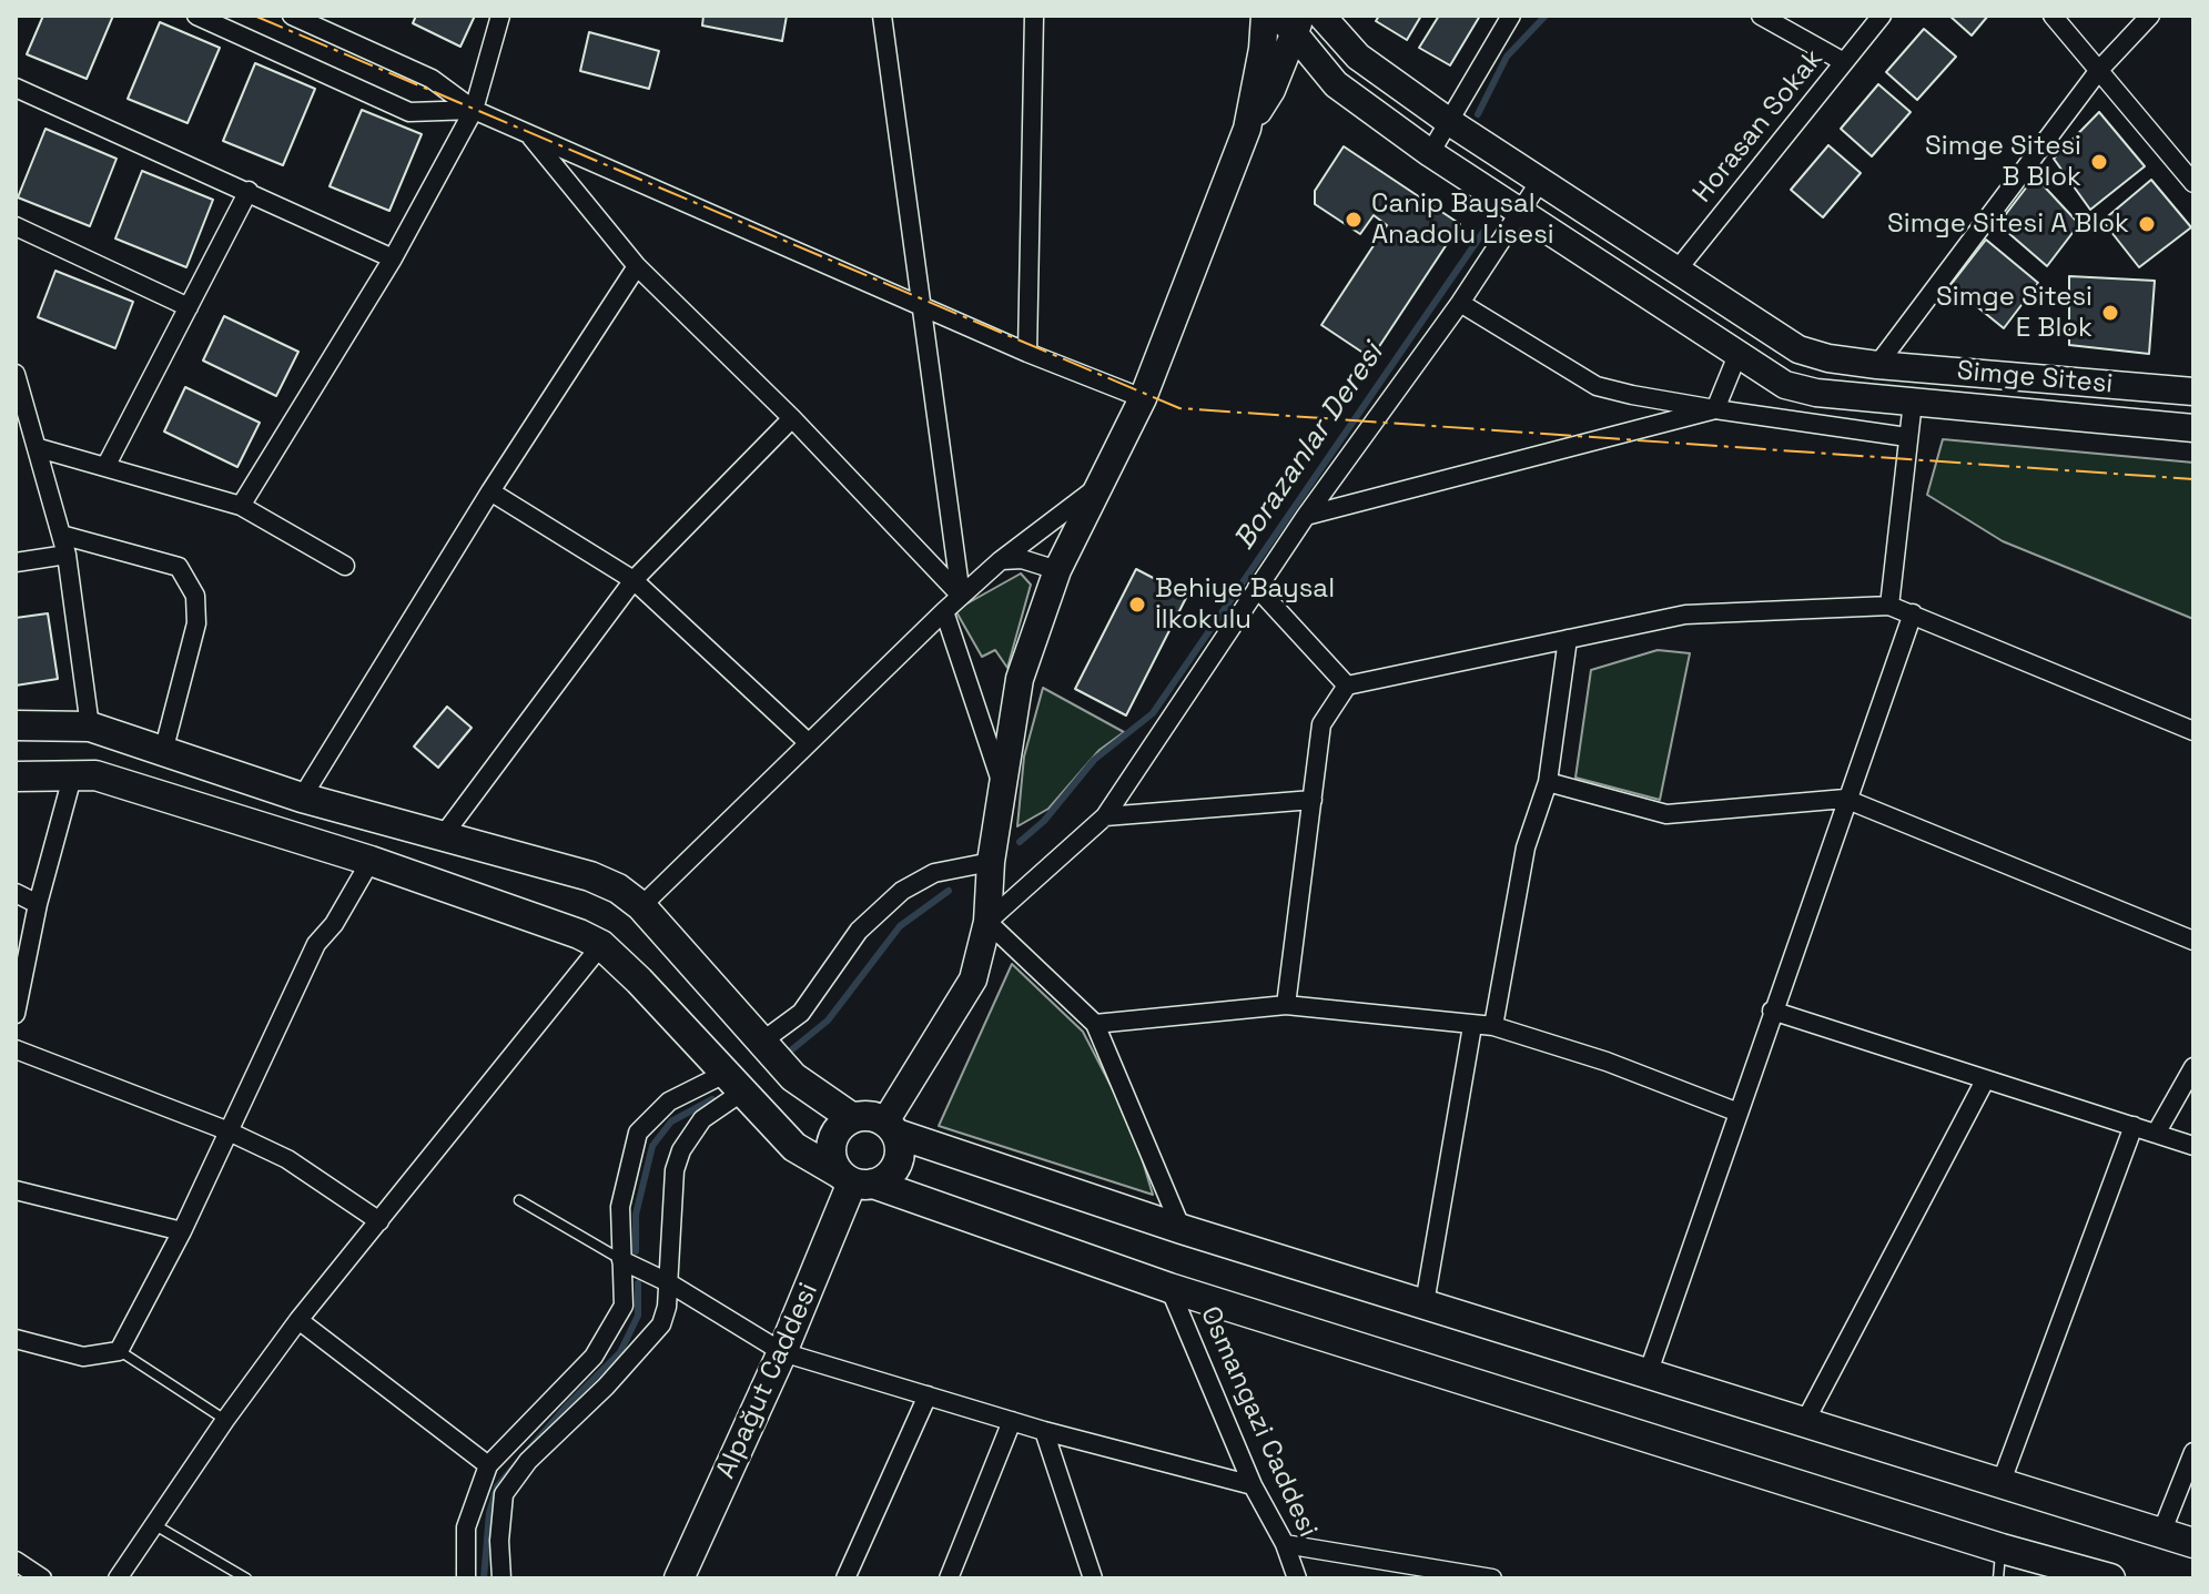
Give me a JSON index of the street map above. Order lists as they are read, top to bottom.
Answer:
{
  "streets": {
    "main road": ["Simge Sitesi", "Alpağut Caddesi"],
    "street": ["Horasan Sokak", "Osmangazi Caddesi"]
  },
  "crossings": [
    ["Horasan Sokak", "Simge Sitesi"]
  ],
  "water": ["Borazanlar Deresi"],
  "places": [
    "Simge Sitesi B Blok",
    "Canip Baysal Anadolu Lisesi",
    "Simge Sitesi A Blok",
    "Simge Sitesi E Blok",
    "Behiye Baysal İlkokulu"
  ]
}
